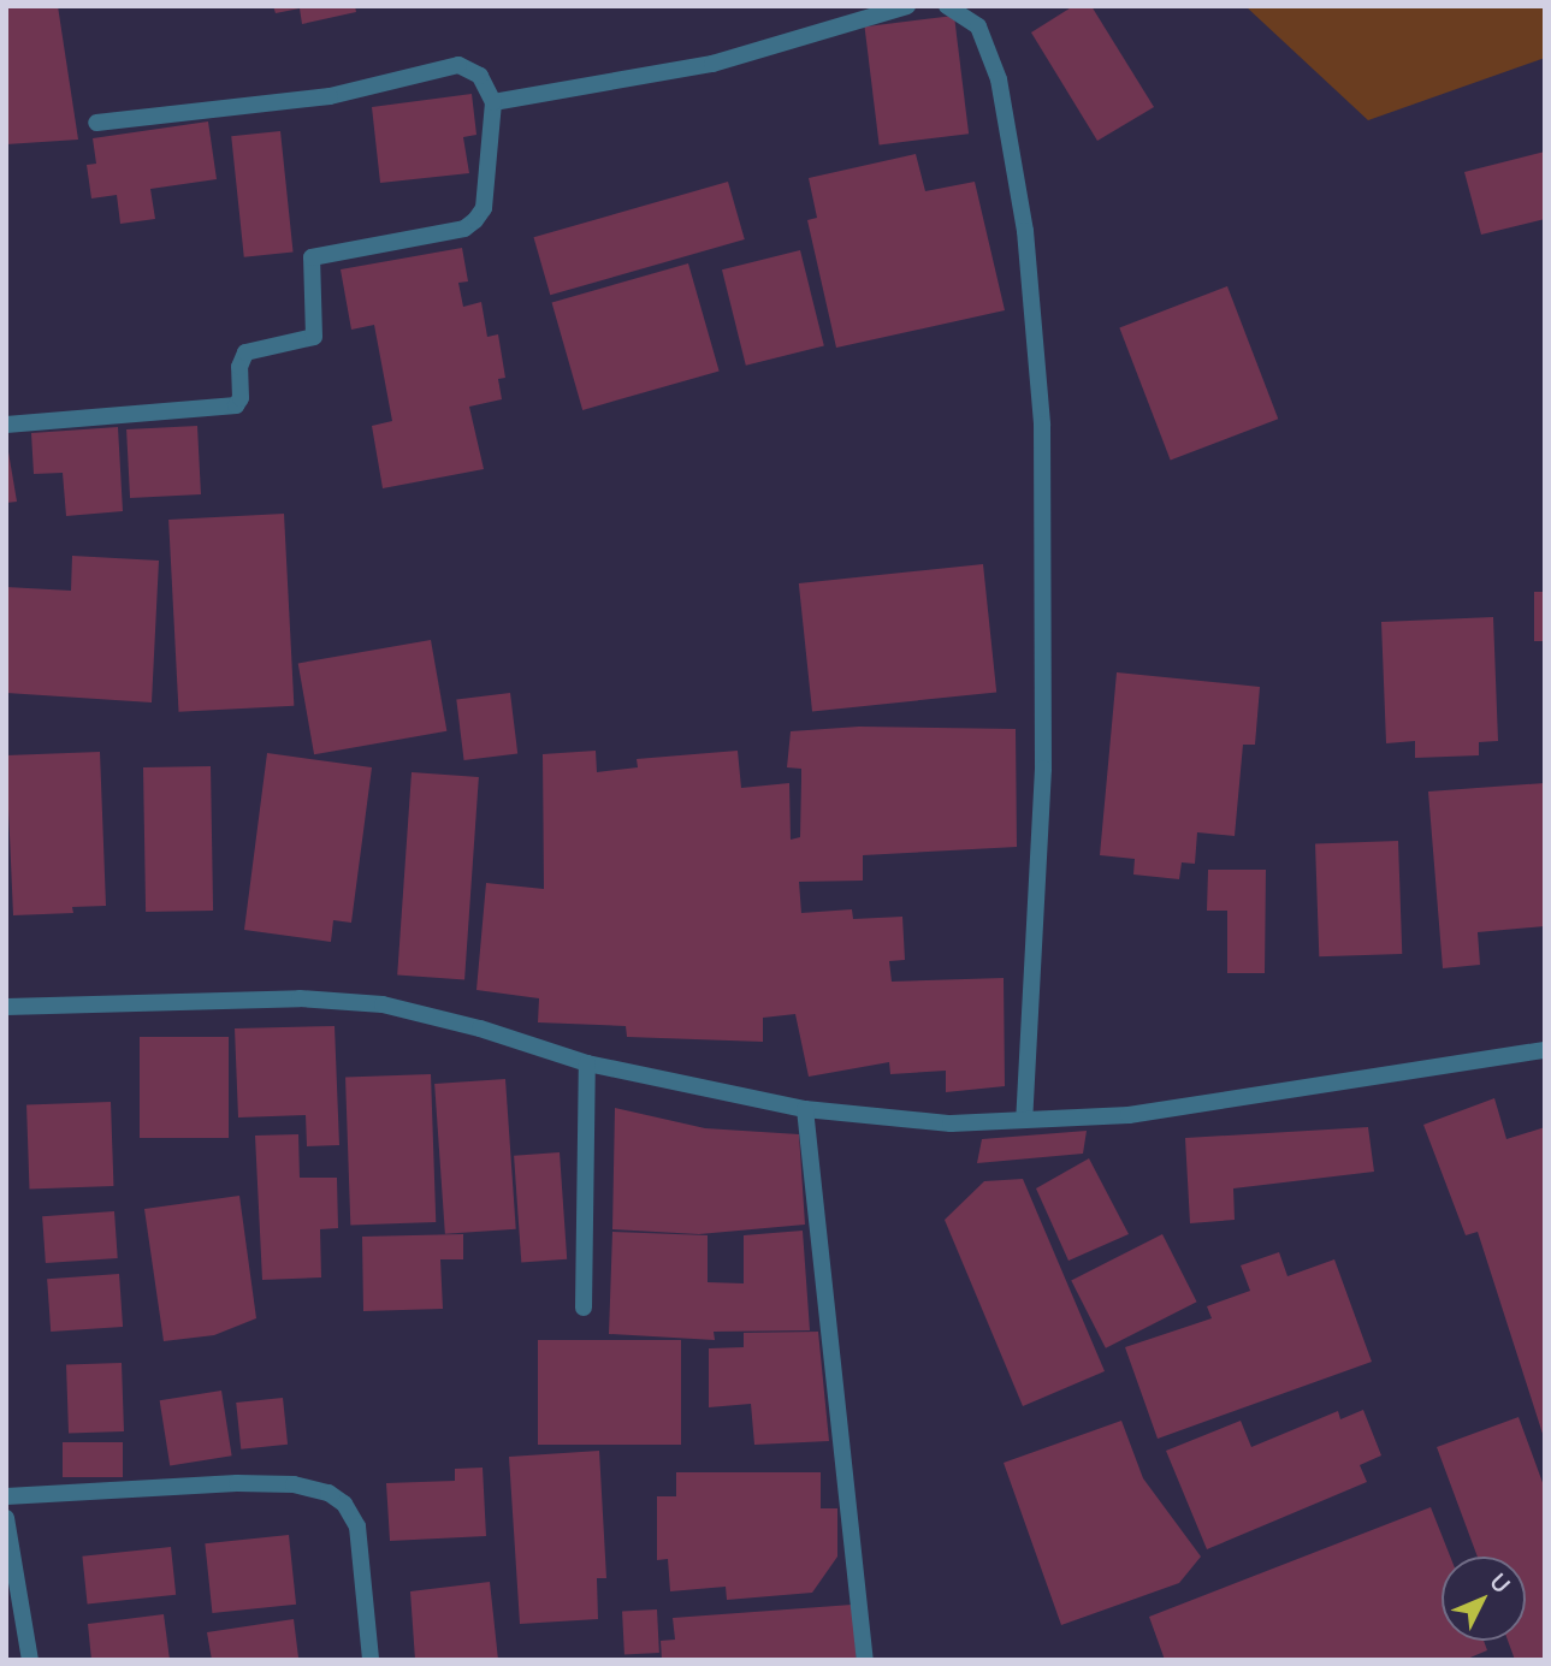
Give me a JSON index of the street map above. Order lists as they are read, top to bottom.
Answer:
{
  "north": "top right"
}
